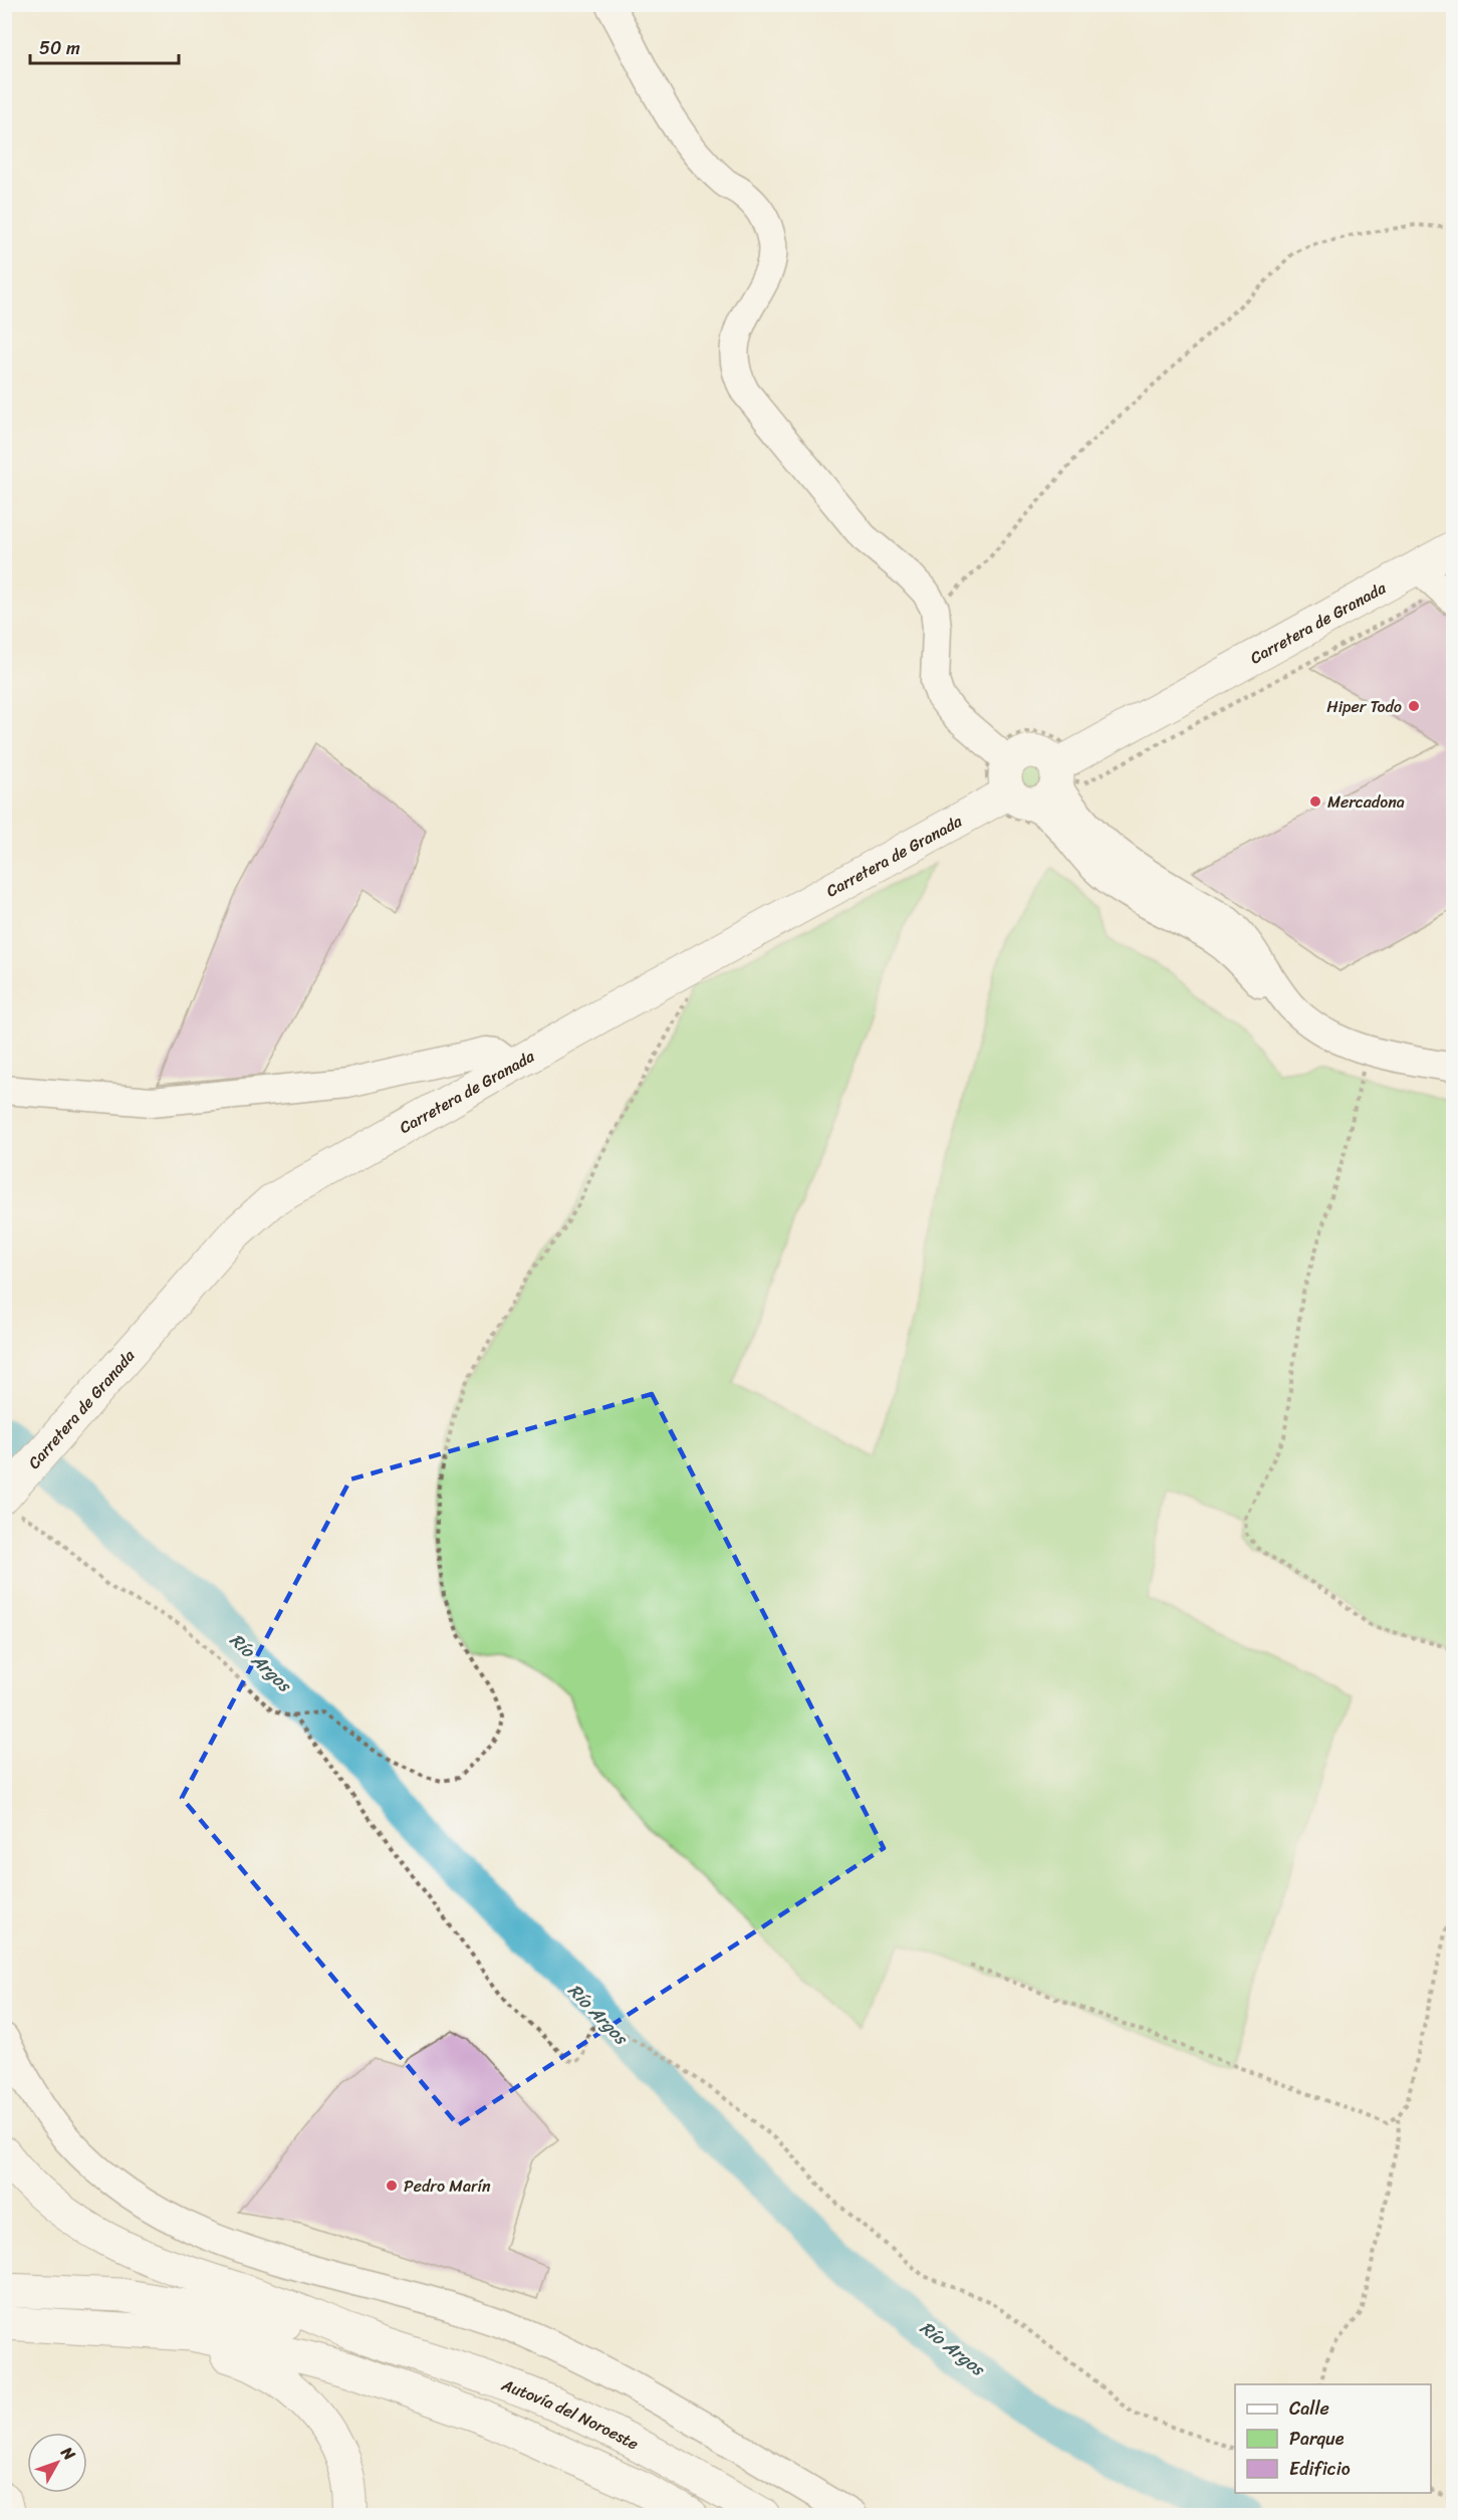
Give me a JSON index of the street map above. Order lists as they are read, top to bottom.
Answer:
{
  "streets": {
    "main road": ["Carretera de Granada", "Autovía del Noroeste"]
  },
  "water": ["Río Argos"],
  "places": ["Hiper Todo", "Mercadona", "Pedro Marín"],
  "legend": ["Calle", "Parque", "Edificio"],
  "scale_bar": "50 m",
  "north": "top right"
}
